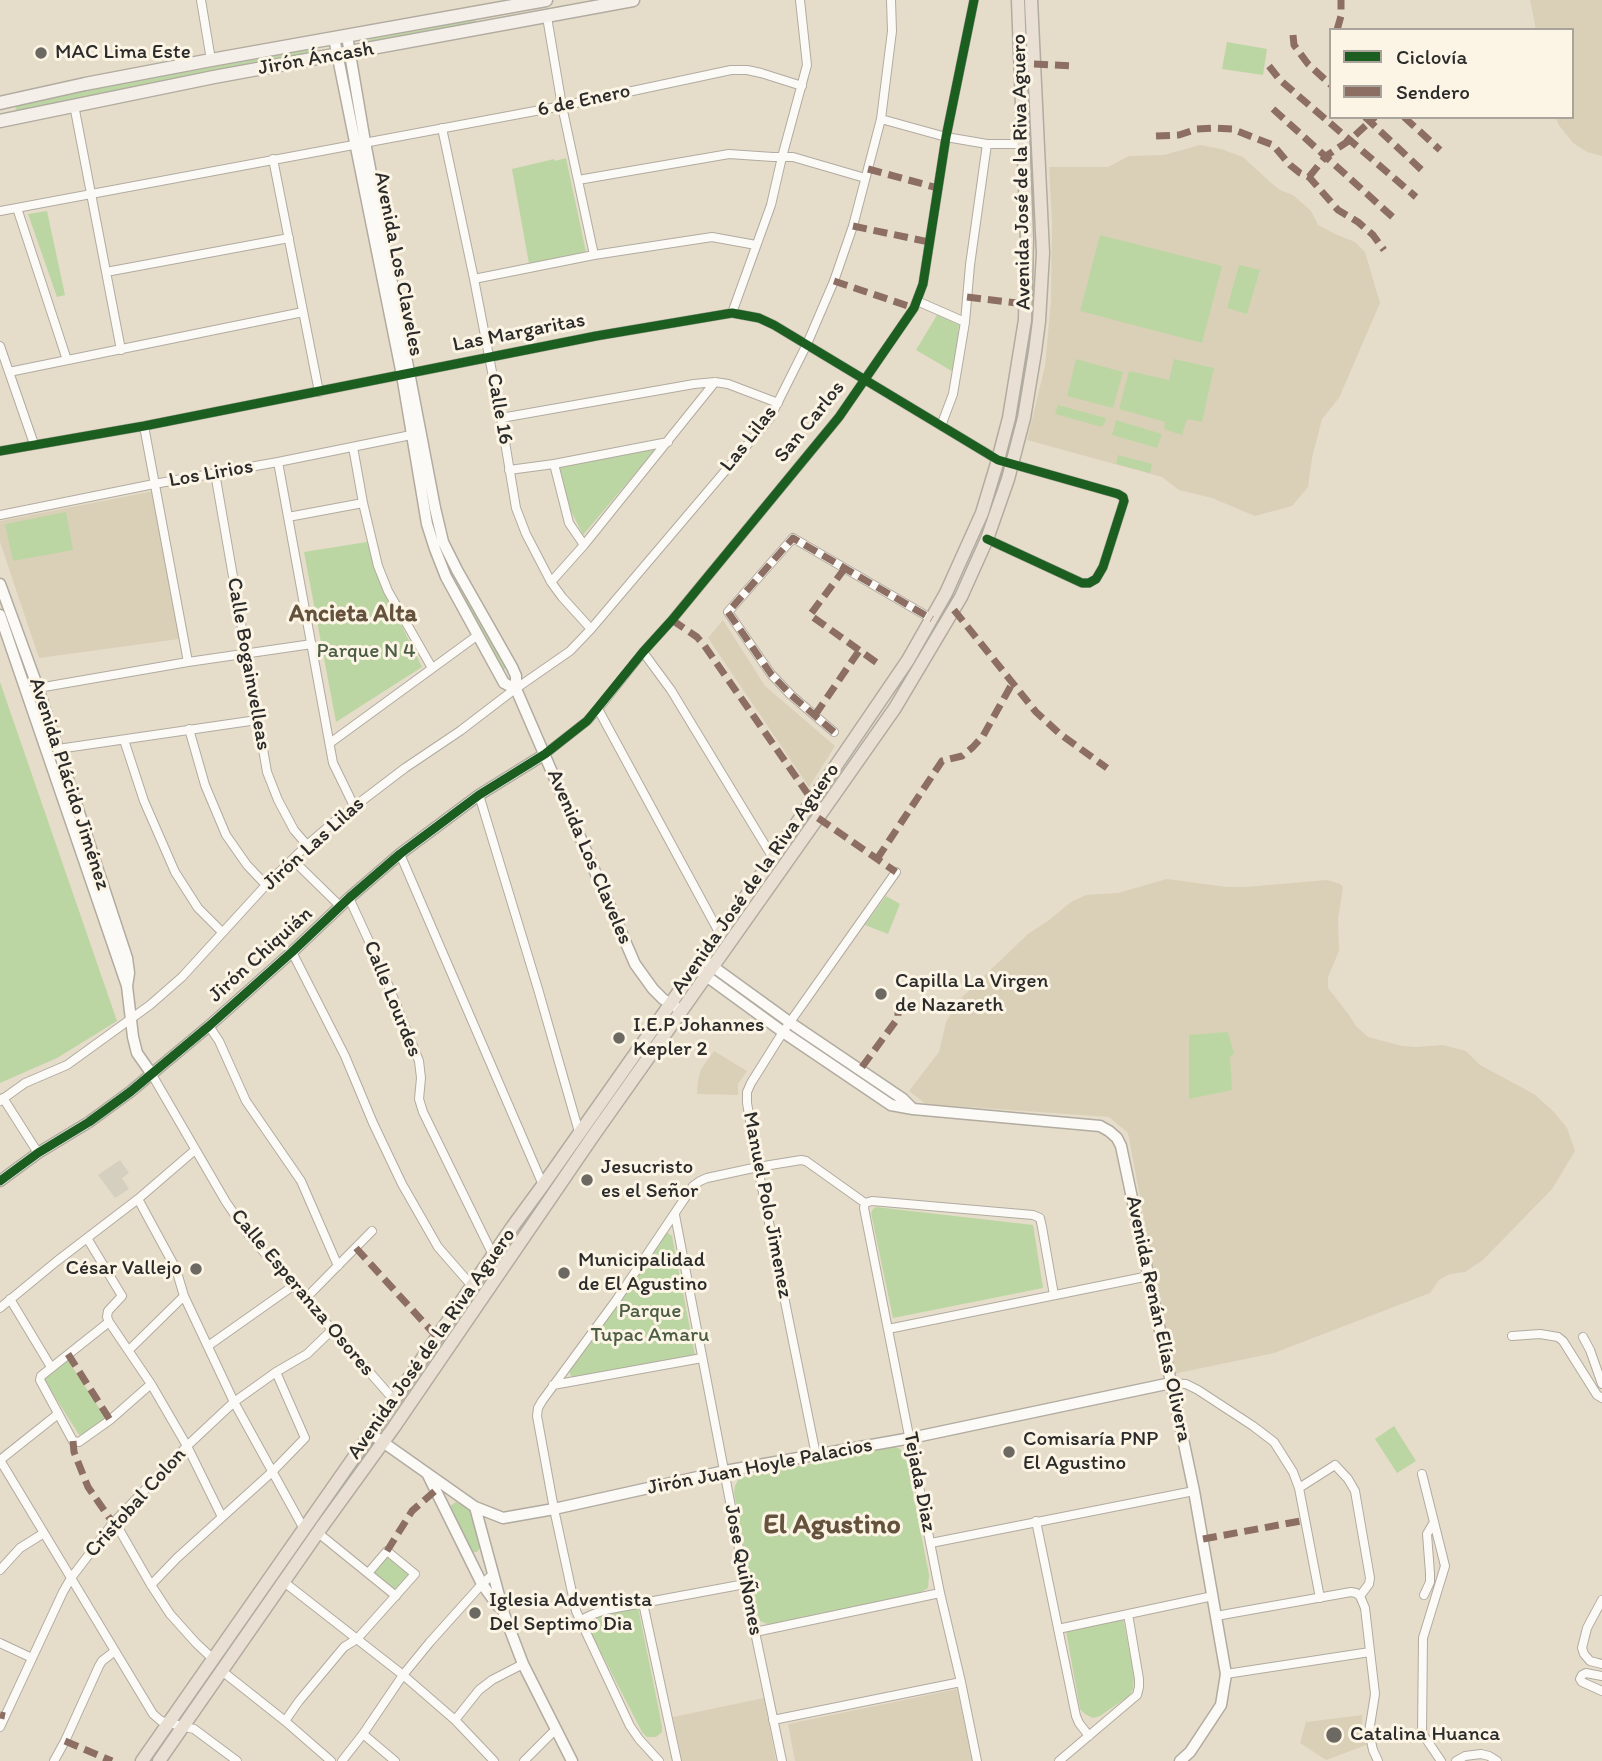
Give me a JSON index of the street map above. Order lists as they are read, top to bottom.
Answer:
{
  "streets": {
    "main road": ["Jirón Áncash", "Avenida José de la Riva Aguero"],
    "street": [
      "6 de Enero",
      "Avenida Los Claveles",
      "Las Margaritas",
      "Calle 16",
      "San Carlos",
      "Las Lilas",
      "Los Lirios",
      "Calle Bogainvelleas",
      "Avenida Plácido Jiménez",
      "Jirón Las Lilas",
      "Jirón Chiquián",
      "Calle Lourdes",
      "Manuel Polo Jimenez",
      "Calle Esperanza Osores",
      "Avenida Renán Elías Olivera",
      "Jirón Juan Hoyle Palacios",
      "Tejada Diaz",
      "Cristobal Colon",
      "Jose QuiÑones"
    ]
  },
  "crossings": [
    ["Jirón Áncash", "Avenida Los Claveles"],
    ["6 de Enero", "Avenida Los Claveles"],
    ["6 de Enero", "Calle 16"],
    ["Avenida José de la Riva Aguero", "Avenida Los Claveles"],
    ["Avenida José de la Riva Aguero", "Las Margaritas"],
    ["Avenida José de la Riva Aguero", "Calle Lourdes"],
    ["Avenida José de la Riva Aguero", "Calle Esperanza Osores"],
    ["Avenida José de la Riva Aguero", "Avenida Renán Elías Olivera"],
    ["Avenida José de la Riva Aguero", "Jirón Juan Hoyle Palacios"],
    ["Avenida Los Claveles", "Las Margaritas"],
    ["Avenida Los Claveles", "San Carlos"],
    ["Avenida Los Claveles", "Las Lilas"],
    ["Avenida Los Claveles", "Los Lirios"],
    ["Avenida Los Claveles", "Jirón Las Lilas"],
    ["Avenida Los Claveles", "Jirón Chiquián"],
    ["Las Margaritas", "Calle 16"],
    ["Las Margaritas", "San Carlos"],
    ["Las Margaritas", "Las Lilas"],
    ["Calle 16", "Las Lilas"],
    ["San Carlos", "Jirón Chiquián"],
    ["Las Lilas", "Jirón Las Lilas"],
    ["Los Lirios", "Calle Bogainvelleas"],
    ["Calle Bogainvelleas", "Jirón Las Lilas"],
    ["Avenida Plácido Jiménez", "Jirón Las Lilas"],
    ["Avenida Plácido Jiménez", "Jirón Chiquián"],
    ["Avenida Plácido Jiménez", "Calle Esperanza Osores"],
    ["Jirón Las Lilas", "Calle Lourdes"],
    ["Jirón Chiquián", "Calle Lourdes"],
    ["Jirón Chiquián", "Calle Esperanza Osores"],
    ["Manuel Polo Jimenez", "Avenida Renán Elías Olivera"],
    ["Manuel Polo Jimenez", "Jirón Juan Hoyle Palacios"],
    ["Calle Esperanza Osores", "Cristobal Colon"],
    ["Avenida Renán Elías Olivera", "Jirón Juan Hoyle Palacios"],
    ["Jirón Juan Hoyle Palacios", "Tejada Diaz"],
    ["Jirón Juan Hoyle Palacios", "Jose QuiÑones"]
  ],
  "districts": ["Ancieta Alta", "El Agustino"],
  "parks": ["Parque N 4", "Parque Tupac Amaru"],
  "places": [
    "MAC Lima Este",
    "Capilla La Virgen de Nazareth",
    "I.E.P Johannes Kepler 2",
    "Jesucristo es el Señor",
    "César Vallejo",
    "Municipalidad de El Agustino",
    "Comisaría PNP El Agustino",
    "Iglesia Adventista Del Septimo Dia",
    "Catalina Huanca"
  ],
  "legend": ["Ciclovía", "Sendero"]
}
